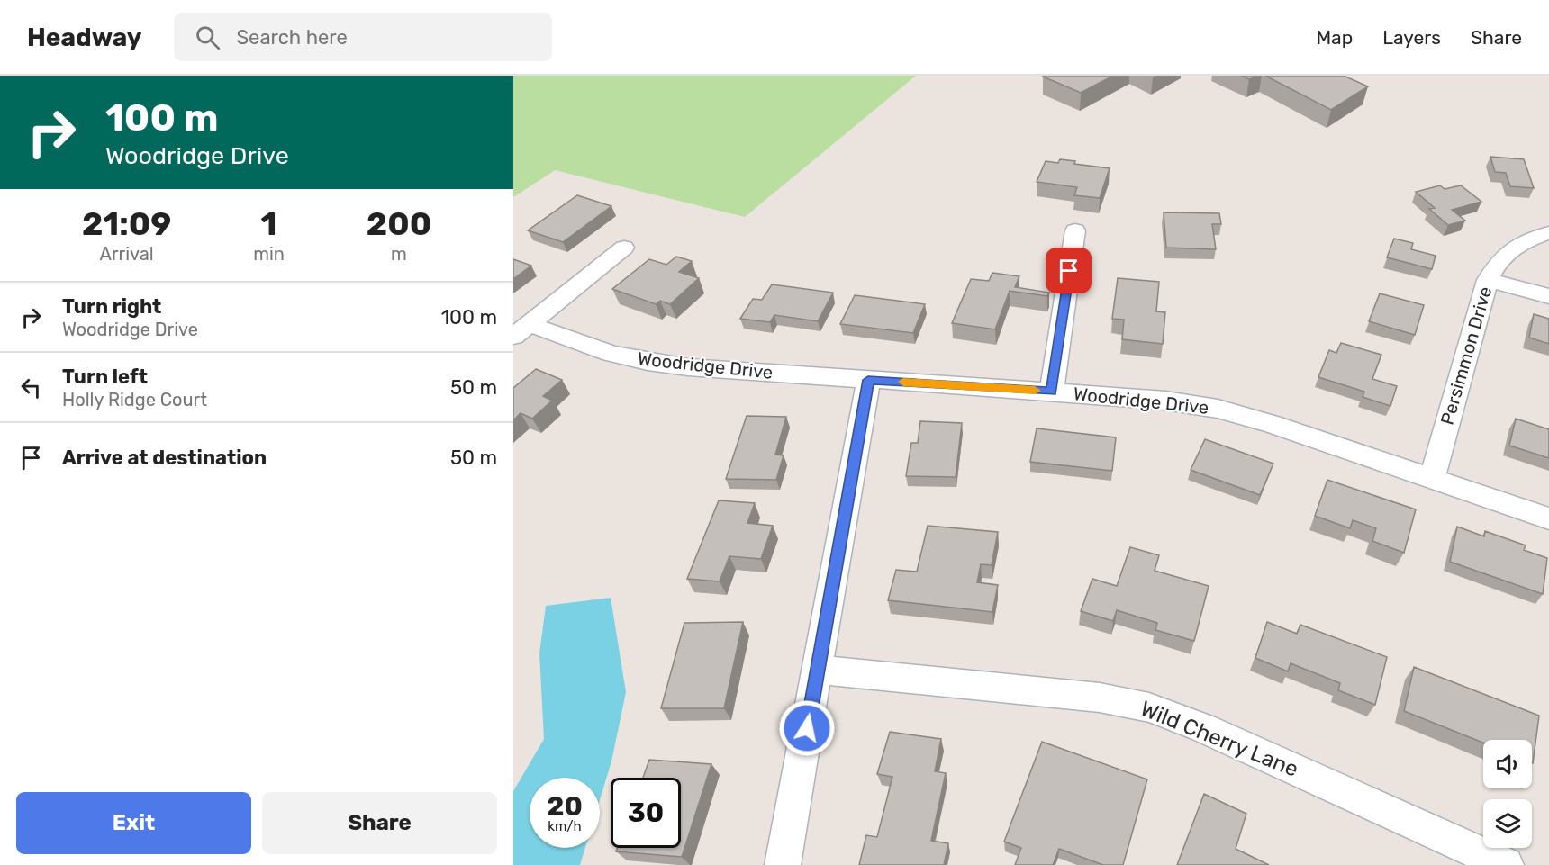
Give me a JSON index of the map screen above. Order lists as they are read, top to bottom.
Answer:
{
  "streets": {
    "street": ["Persimmon Drive", "Woodridge Drive", "Wild Cherry Lane"]
  },
  "crossings": [
    ["Persimmon Drive", "Woodridge Drive"]
  ],
  "page": {
    "header": "Headway",
    "search": "Search here",
    "nav": ["Map", "Layers", "Share"],
    "turn": ["100 m", "Woodridge Drive"],
    "eta": [
      "21:09",
      "Arrival",
      "1",
      "min",
      "200",
      "m"
    ],
    "list": [
      {
        "name": "Turn right",
        "note": "Woodridge Drive",
        "value": "100 m"
      },
      {
        "name": "Turn left",
        "note": "Holly Ridge Court",
        "value": "50 m"
      },
      {
        "name": "Arrive at destination",
        "value": "50 m"
      }
    ],
    "speed": "20 km/h",
    "limit": "30",
    "buttons": ["Exit", "Share"]
  }
}
